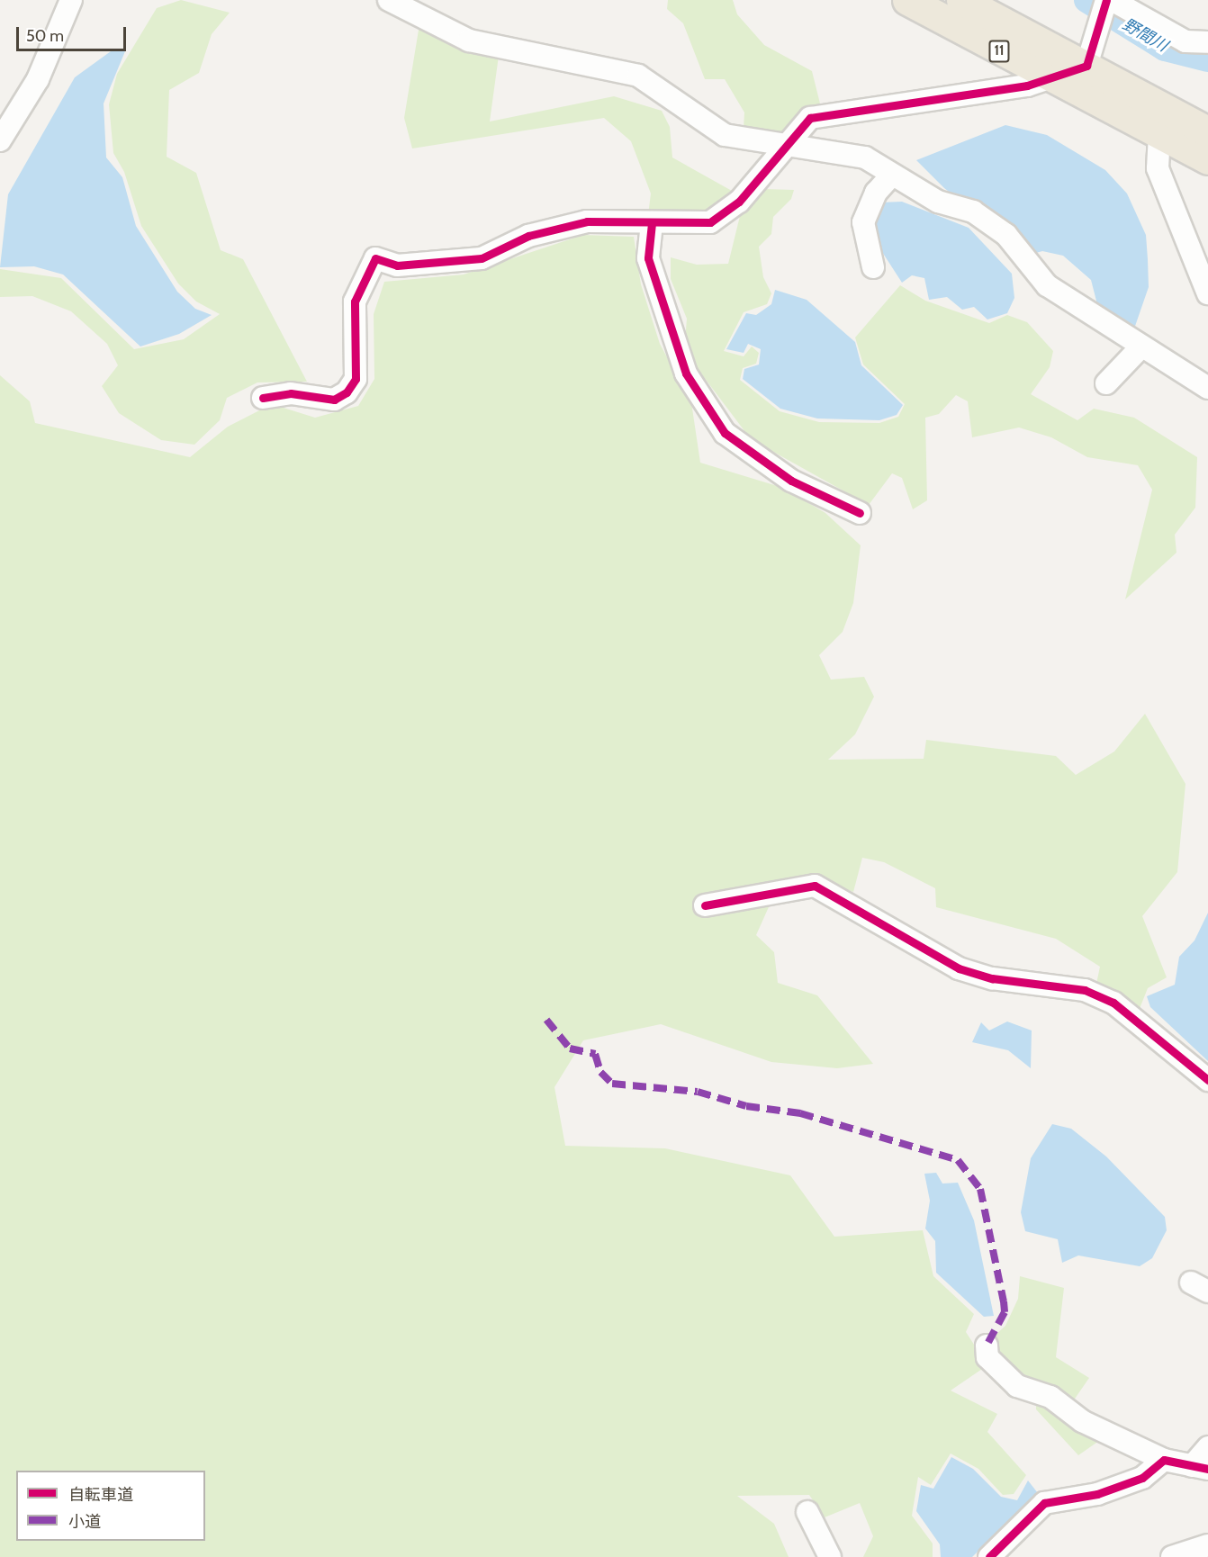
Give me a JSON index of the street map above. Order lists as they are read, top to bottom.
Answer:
{
  "streets": {
    "highway": ["11"]
  },
  "water": ["野間川"],
  "legend": ["自転車道", "小道"],
  "scale_bar": "50 m"
}
